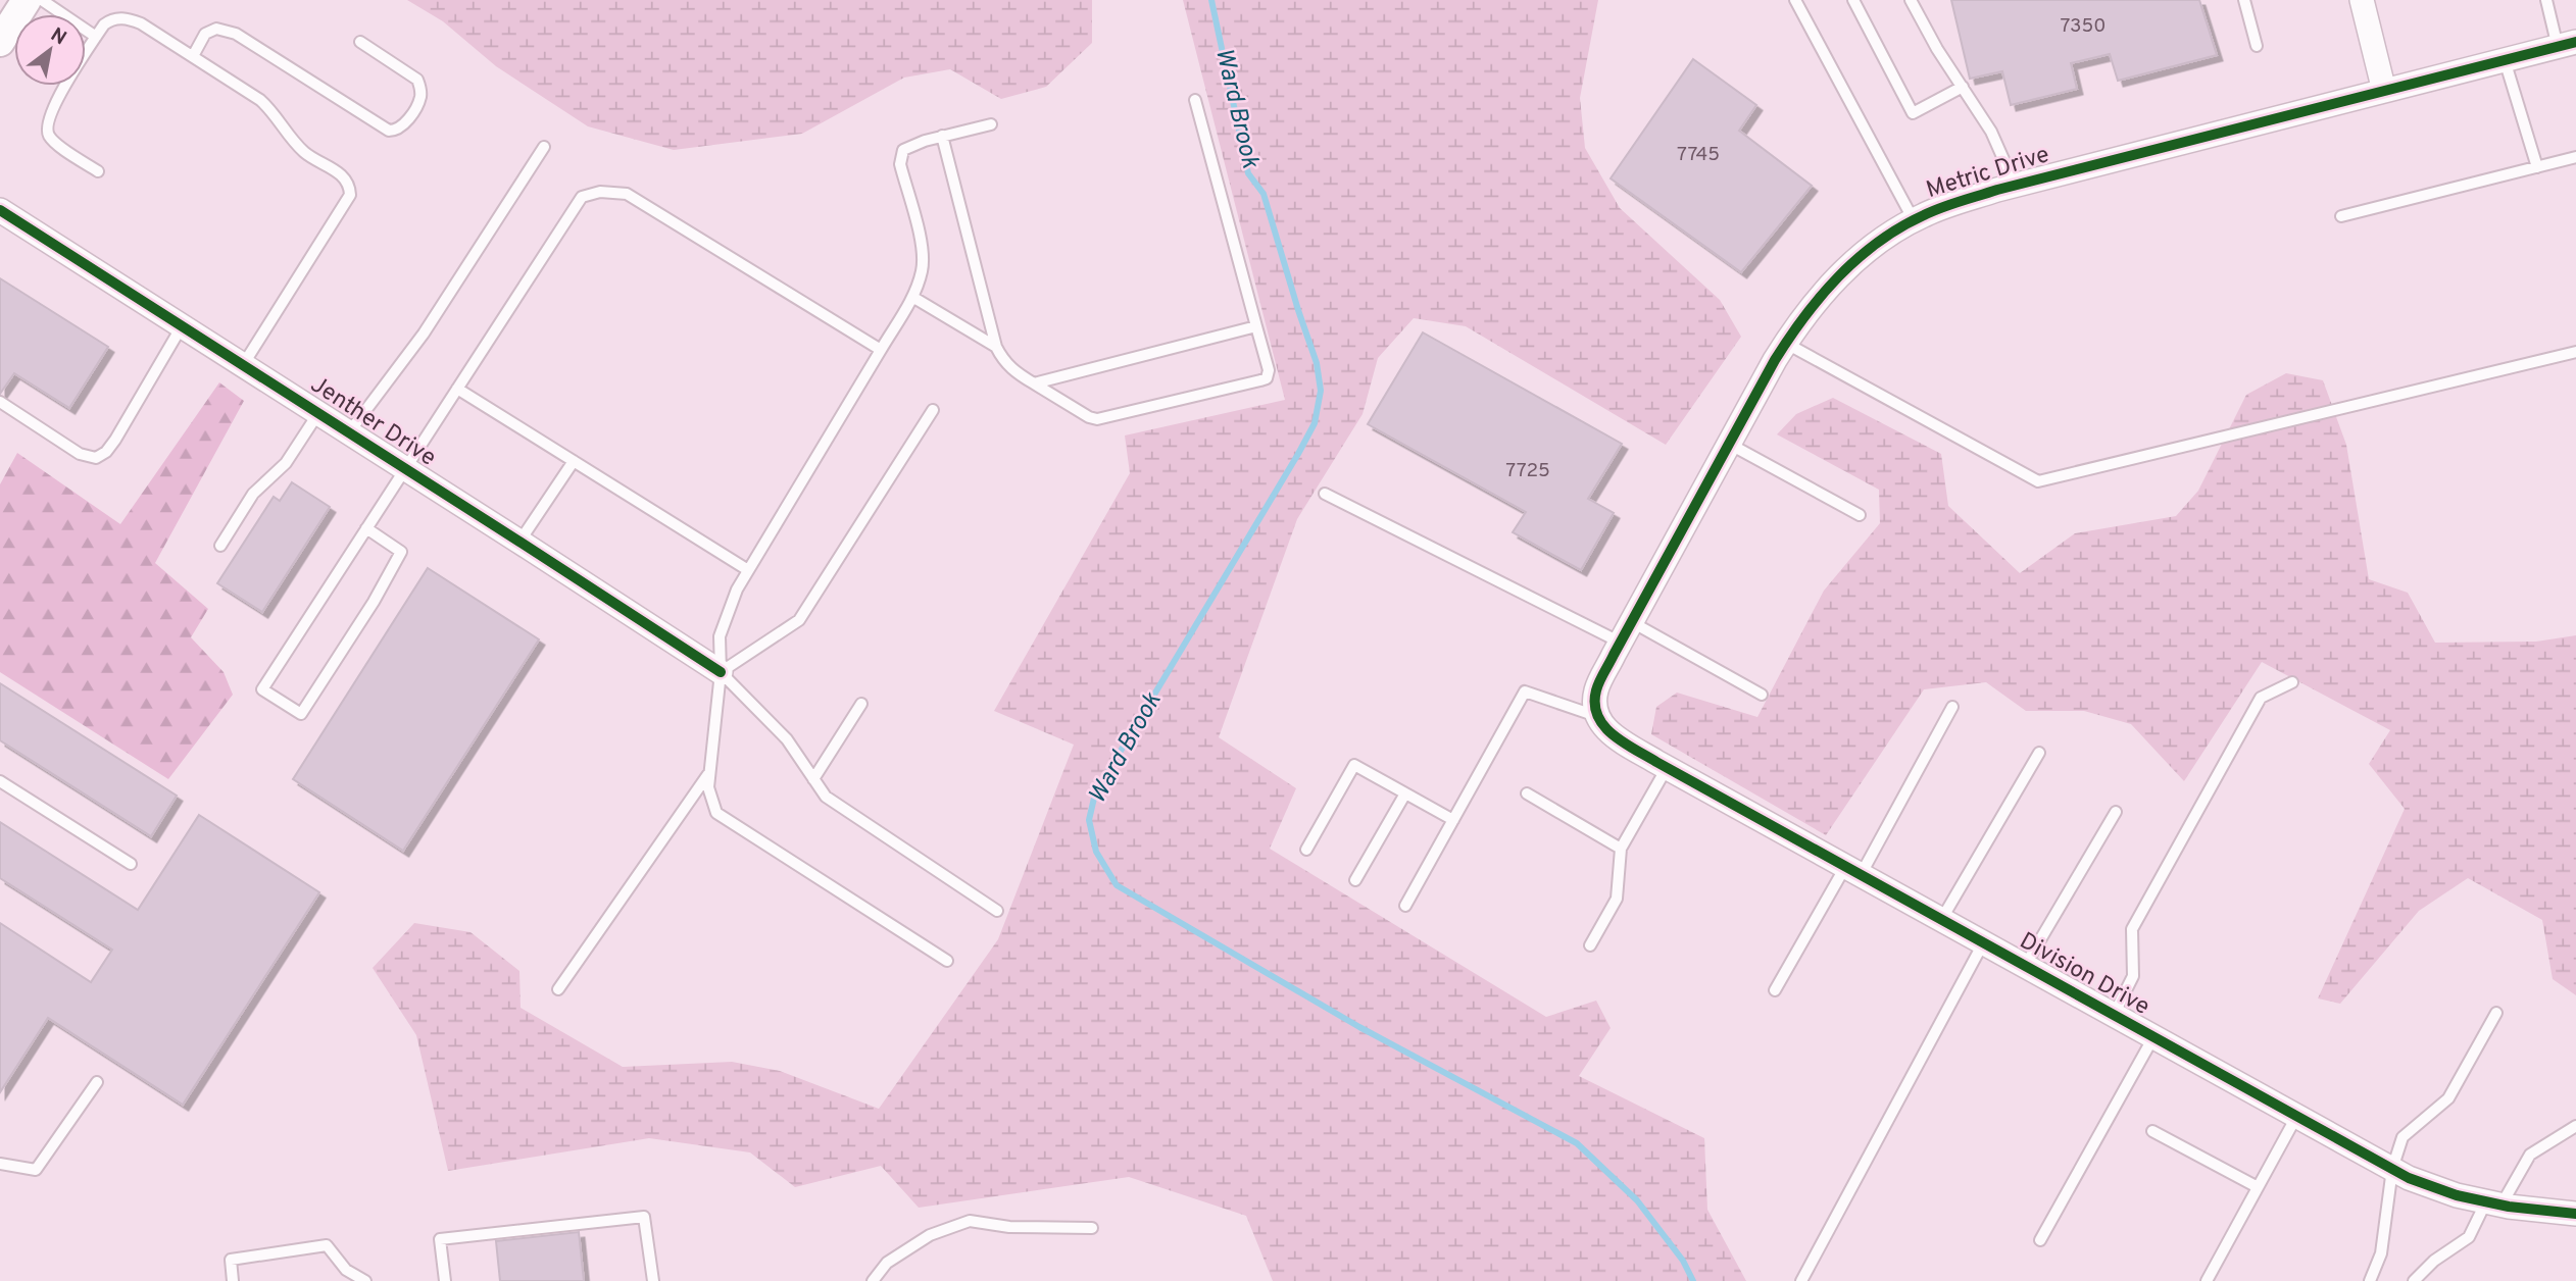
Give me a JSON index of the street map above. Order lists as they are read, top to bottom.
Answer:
{
  "streets": {
    "street": ["Metric Drive", "Jenther Drive", "Division Drive"]
  },
  "crossings": [
    ["Metric Drive", "Division Drive"]
  ],
  "water": ["Ward Brook"],
  "house_numbers": ["7350", "7745", "7725"],
  "north": "top right"
}
